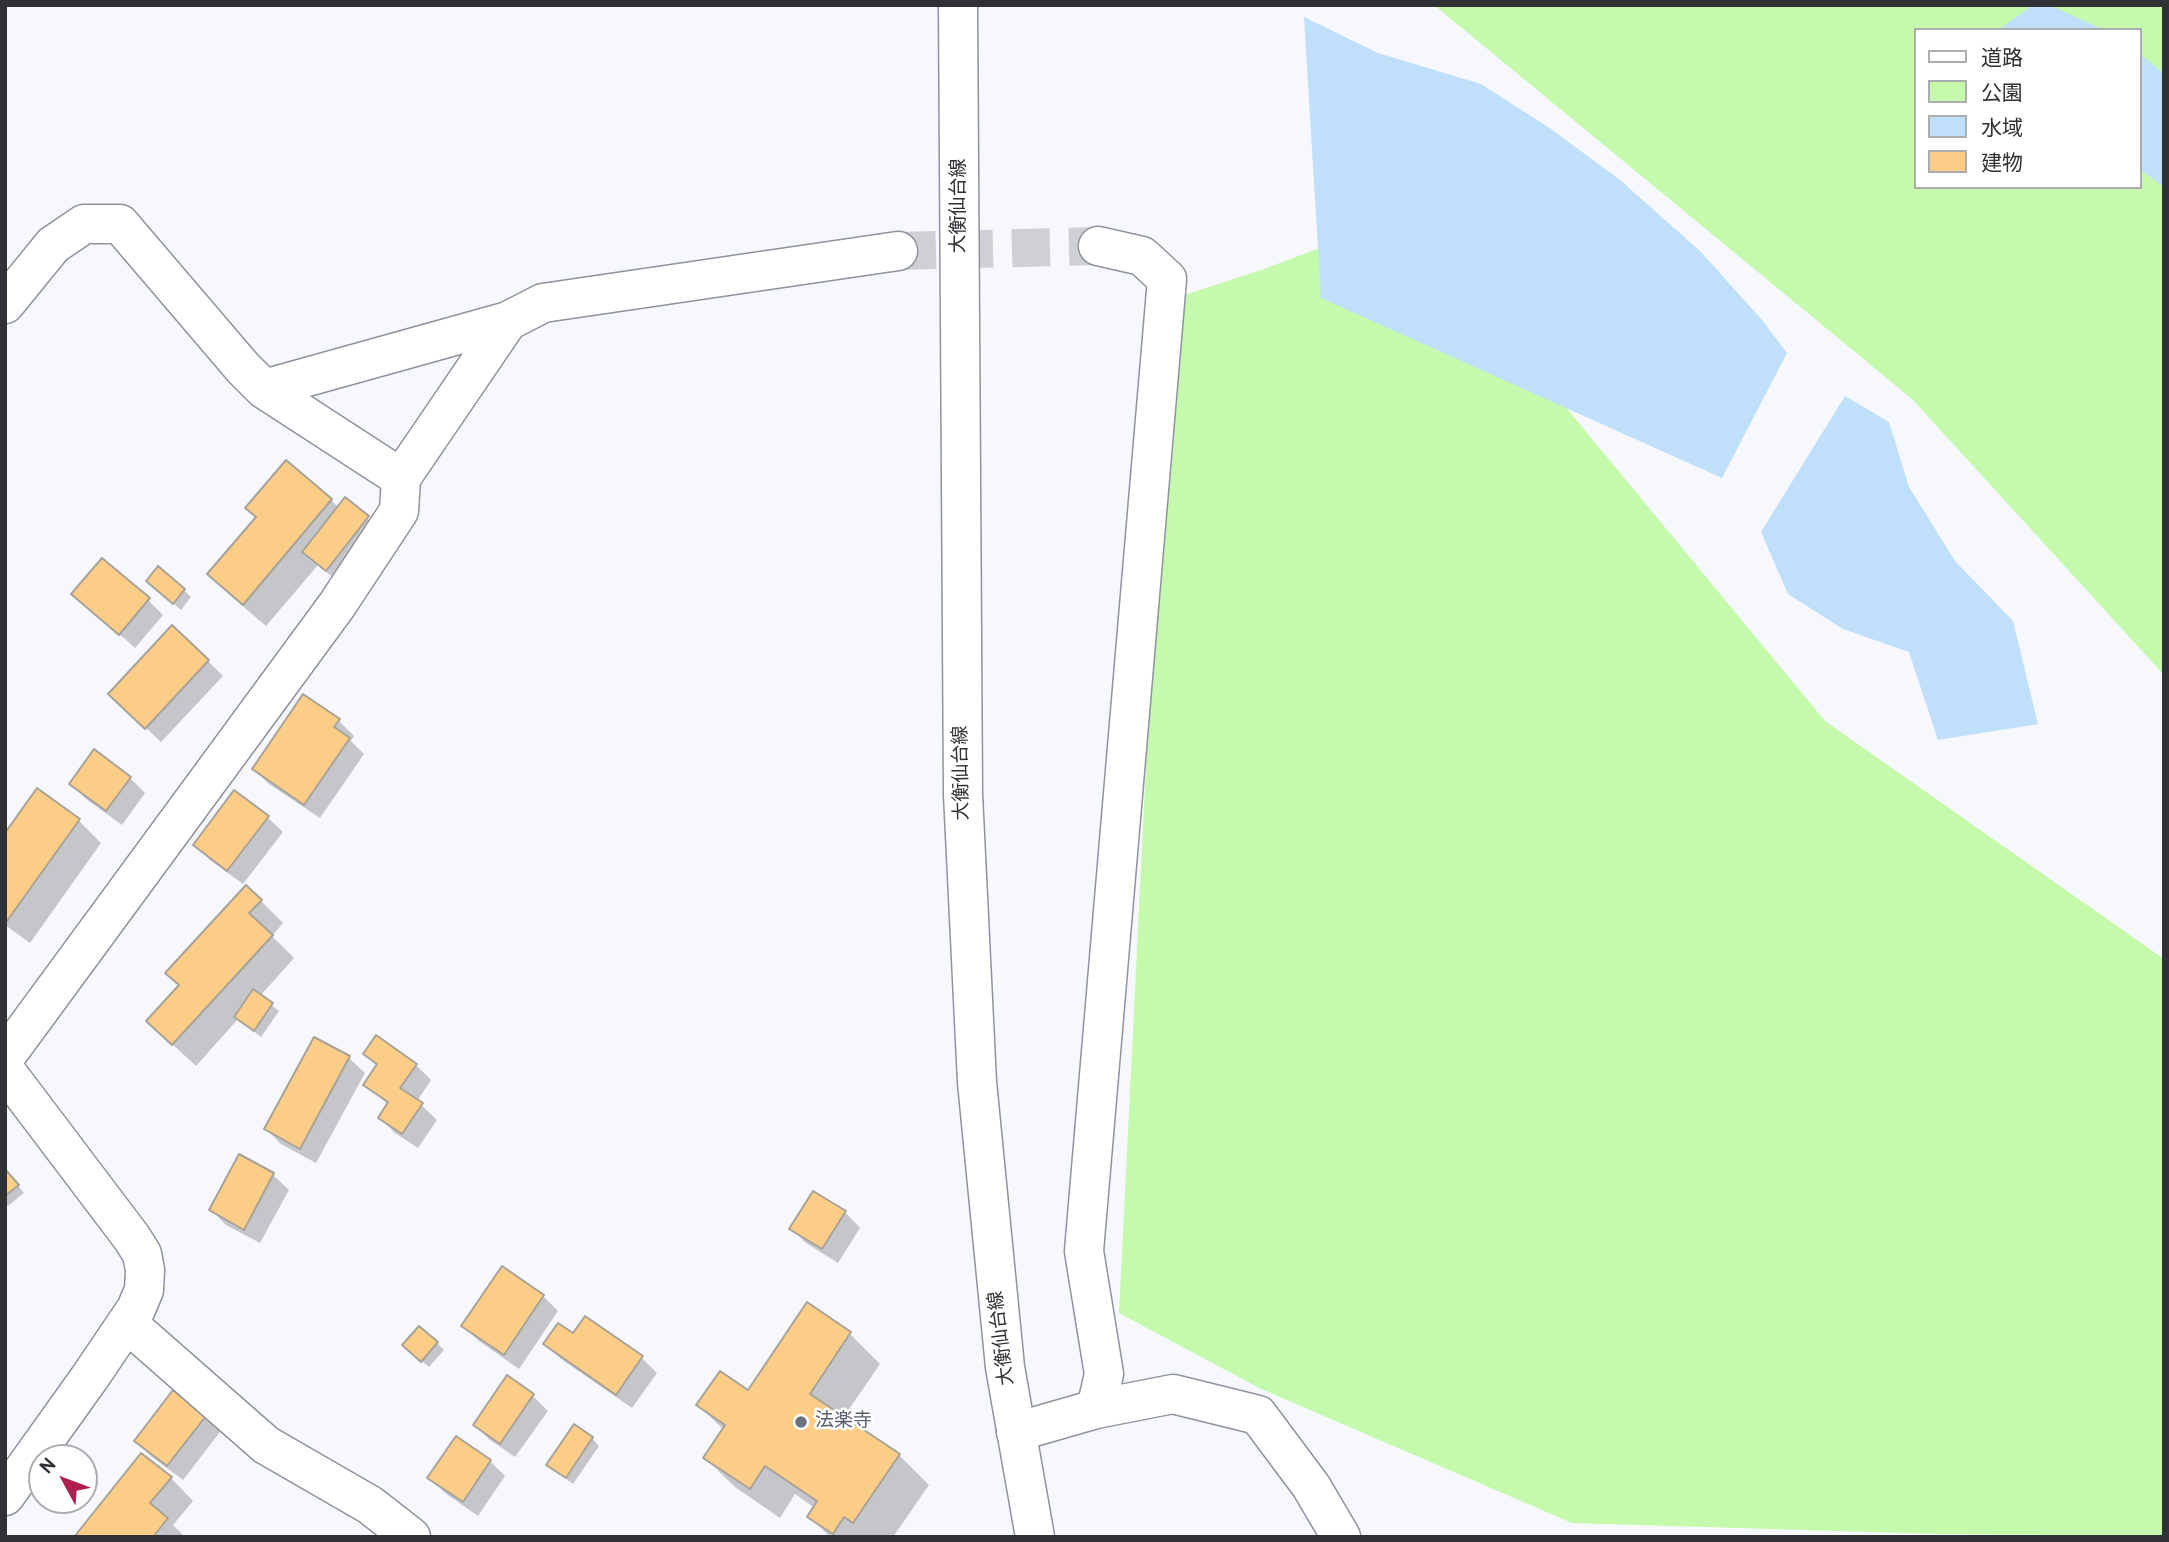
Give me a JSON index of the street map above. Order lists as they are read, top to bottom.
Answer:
{
  "streets": {
    "street": ["大衡仙台線"]
  },
  "places": ["法楽寺"],
  "legend": [
    "道路",
    "公園",
    "水域",
    "建物"
  ],
  "north": "top left"
}
